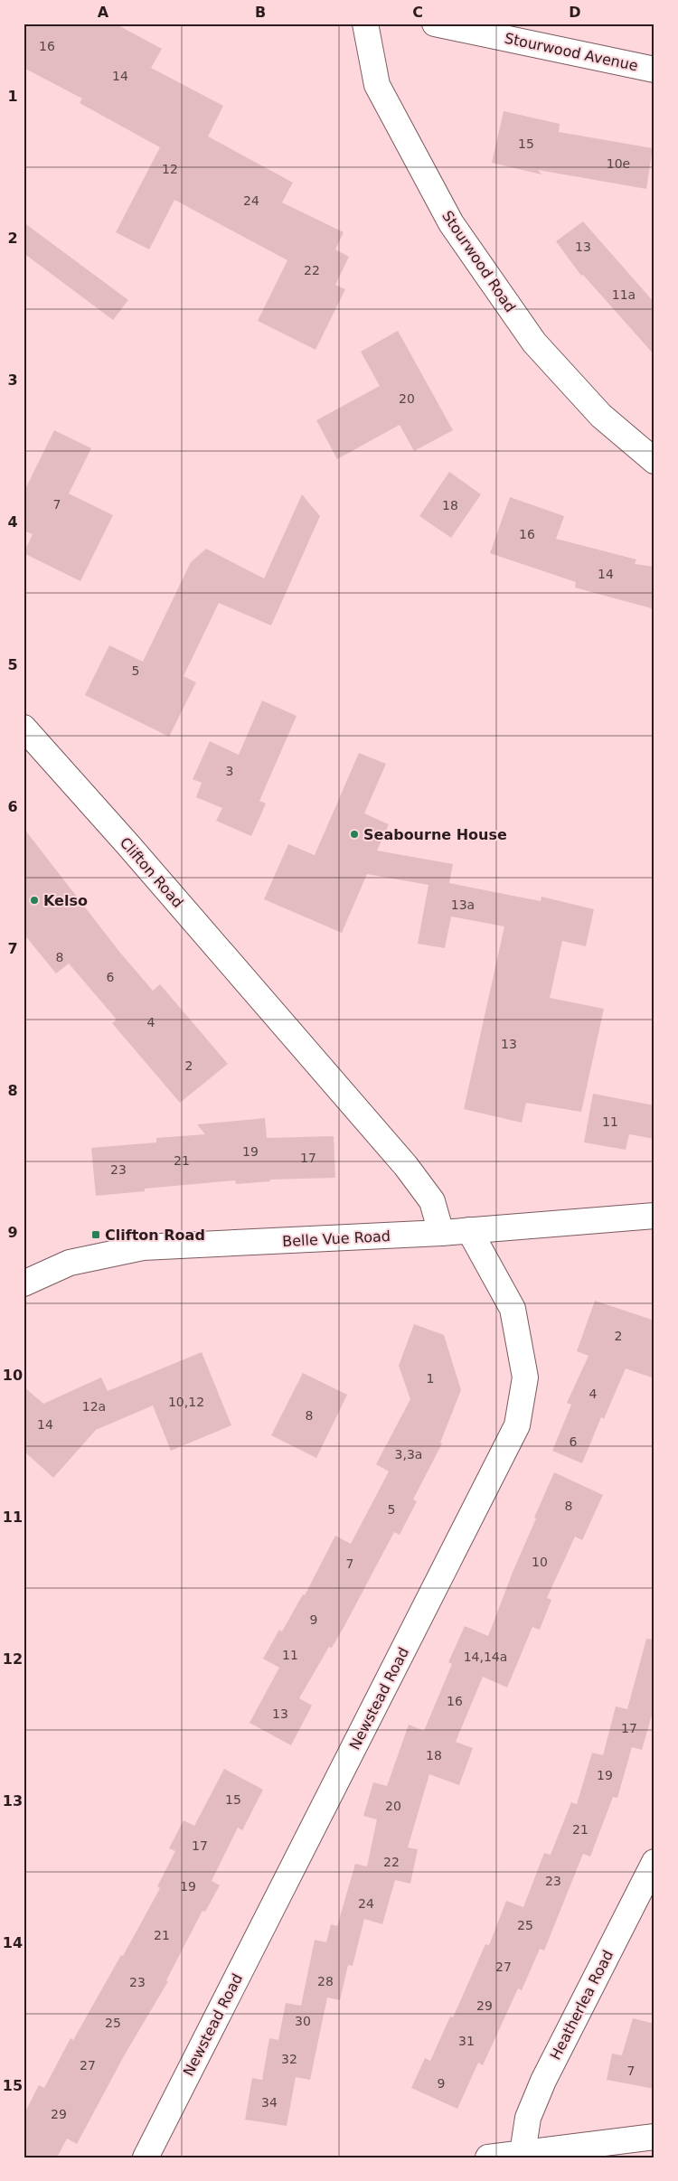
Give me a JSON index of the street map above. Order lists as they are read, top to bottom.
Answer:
{
  "streets": {
    "street": [
      "Stourwood Avenue",
      "Stourwood Road",
      "Clifton Road",
      "Belle Vue Road",
      "Newstead Road",
      "Heatherlea Road"
    ]
  },
  "crossings": [
    ["Clifton Road", "Belle Vue Road"],
    ["Belle Vue Road", "Newstead Road"]
  ],
  "places": {
    "other": ["Seabourne House", "Kelso"],
    "transit": ["Clifton Road"]
  },
  "house_numbers": [
    "16",
    "14",
    "15",
    "10e",
    "12",
    "24",
    "13",
    "22",
    "11a",
    "20",
    "7",
    "18",
    "16",
    "14",
    "5",
    "3",
    "13a",
    "8",
    "6",
    "4",
    "13",
    "2",
    "11",
    "19",
    "17",
    "21",
    "23",
    "2",
    "1",
    "4",
    "10,12",
    "12a",
    "8",
    "14",
    "6",
    "3,3a",
    "8",
    "5",
    "10",
    "7",
    "9",
    "11",
    "14,14a",
    "16",
    "13",
    "17",
    "18",
    "19",
    "15",
    "20",
    "21",
    "17",
    "22",
    "23",
    "19",
    "24",
    "25",
    "21",
    "27",
    "28",
    "23",
    "29",
    "30",
    "25",
    "31",
    "32",
    "27",
    "7",
    "9",
    "34",
    "29"
  ],
  "grid": {
    "columns": [
      "A",
      "B",
      "C",
      "D"
    ],
    "rows": [
      "1",
      "2",
      "3",
      "4",
      "5",
      "6",
      "7",
      "8",
      "9",
      "10",
      "11",
      "12",
      "13",
      "14",
      "15"
    ]
  }
}
